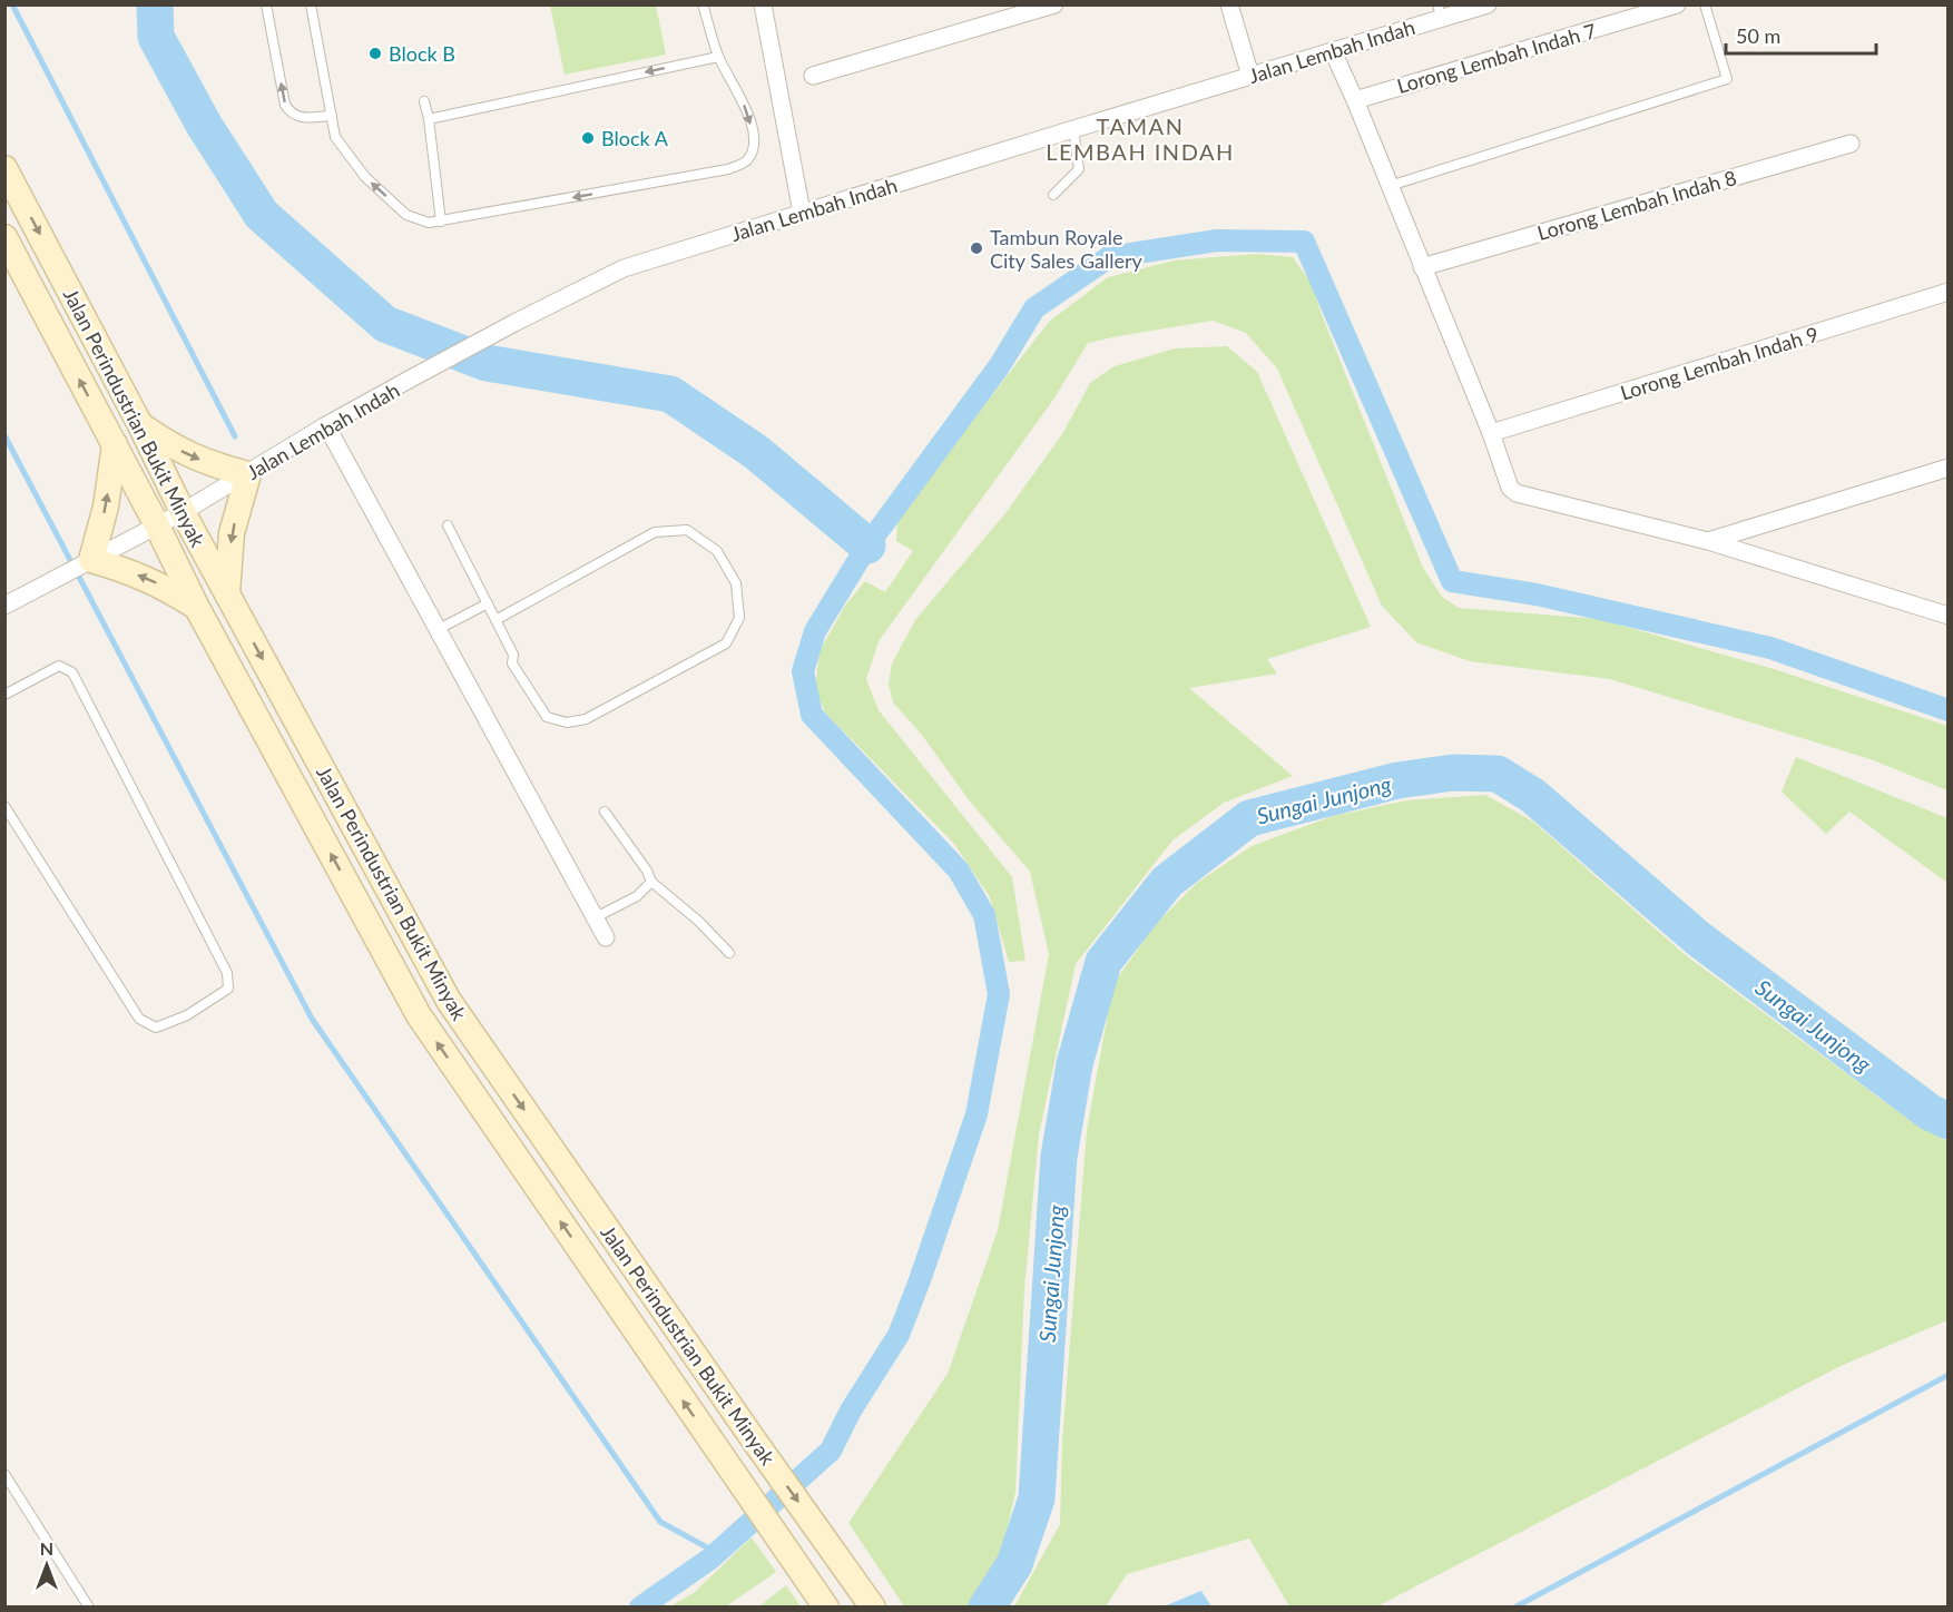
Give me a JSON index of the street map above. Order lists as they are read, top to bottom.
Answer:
{
  "streets": {
    "main road": ["Jalan Perindustrian Bukit Minyak"],
    "street": [
      "Jalan Lembah Indah",
      "Lorong Lembah Indah 7",
      "Lorong Lembah Indah 8",
      "Lorong Lembah Indah 9"
    ]
  },
  "crossings": [
    ["Jalan Lembah Indah", "Jalan Perindustrian Bukit Minyak"]
  ],
  "districts": ["TAMAN LEMBAH INDAH"],
  "water": ["Sungai Junjong"],
  "places": ["Block B", "Block A", "Tambun Royale City Sales Gallery"],
  "scale_bar": "50 m",
  "north": "top"
}
